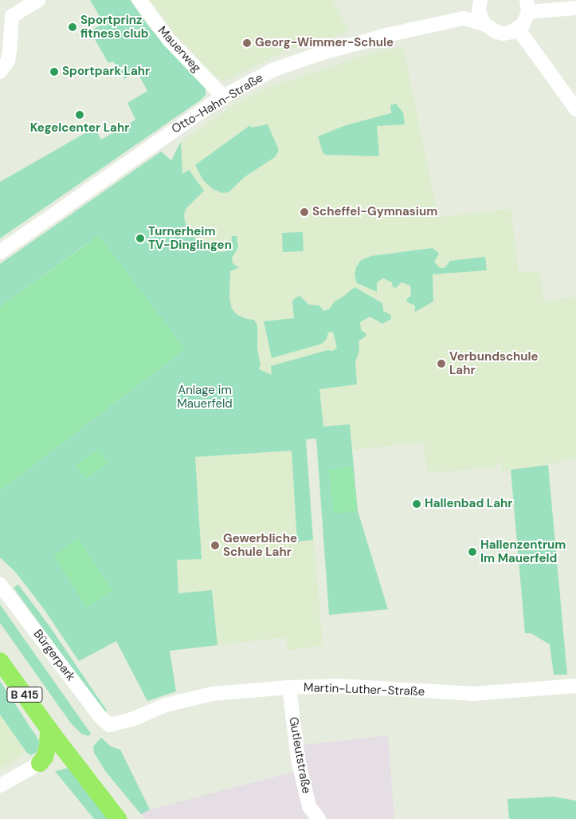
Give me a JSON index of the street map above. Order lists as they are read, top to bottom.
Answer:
{
  "streets": {
    "main road": ["B 415"],
    "street": [
      "Mauerweg",
      "Otto-Hahn-Straße",
      "Bürgerpark",
      "Martin-Luther-Straße",
      "Gutleutstraße"
    ]
  },
  "crossings": [
    ["Mauerweg", "Otto-Hahn-Straße"],
    ["Bürgerpark", "Martin-Luther-Straße"],
    ["Martin-Luther-Straße", "Gutleutstraße"]
  ],
  "parks": ["Anlage im Mauerfeld"],
  "places": [
    "Sportprinz fitness club",
    "Georg-Wimmer-Schule",
    "Sportpark Lahr",
    "Kegelcenter Lahr",
    "Scheffel-Gymnasium",
    "Turnerheim TV-Dinglingen",
    "Verbundschule Lahr",
    "Hallenbad Lahr",
    "Gewerbliche Schule Lahr",
    "Hallenzentrum Im Mauerfeld"
  ]
}
